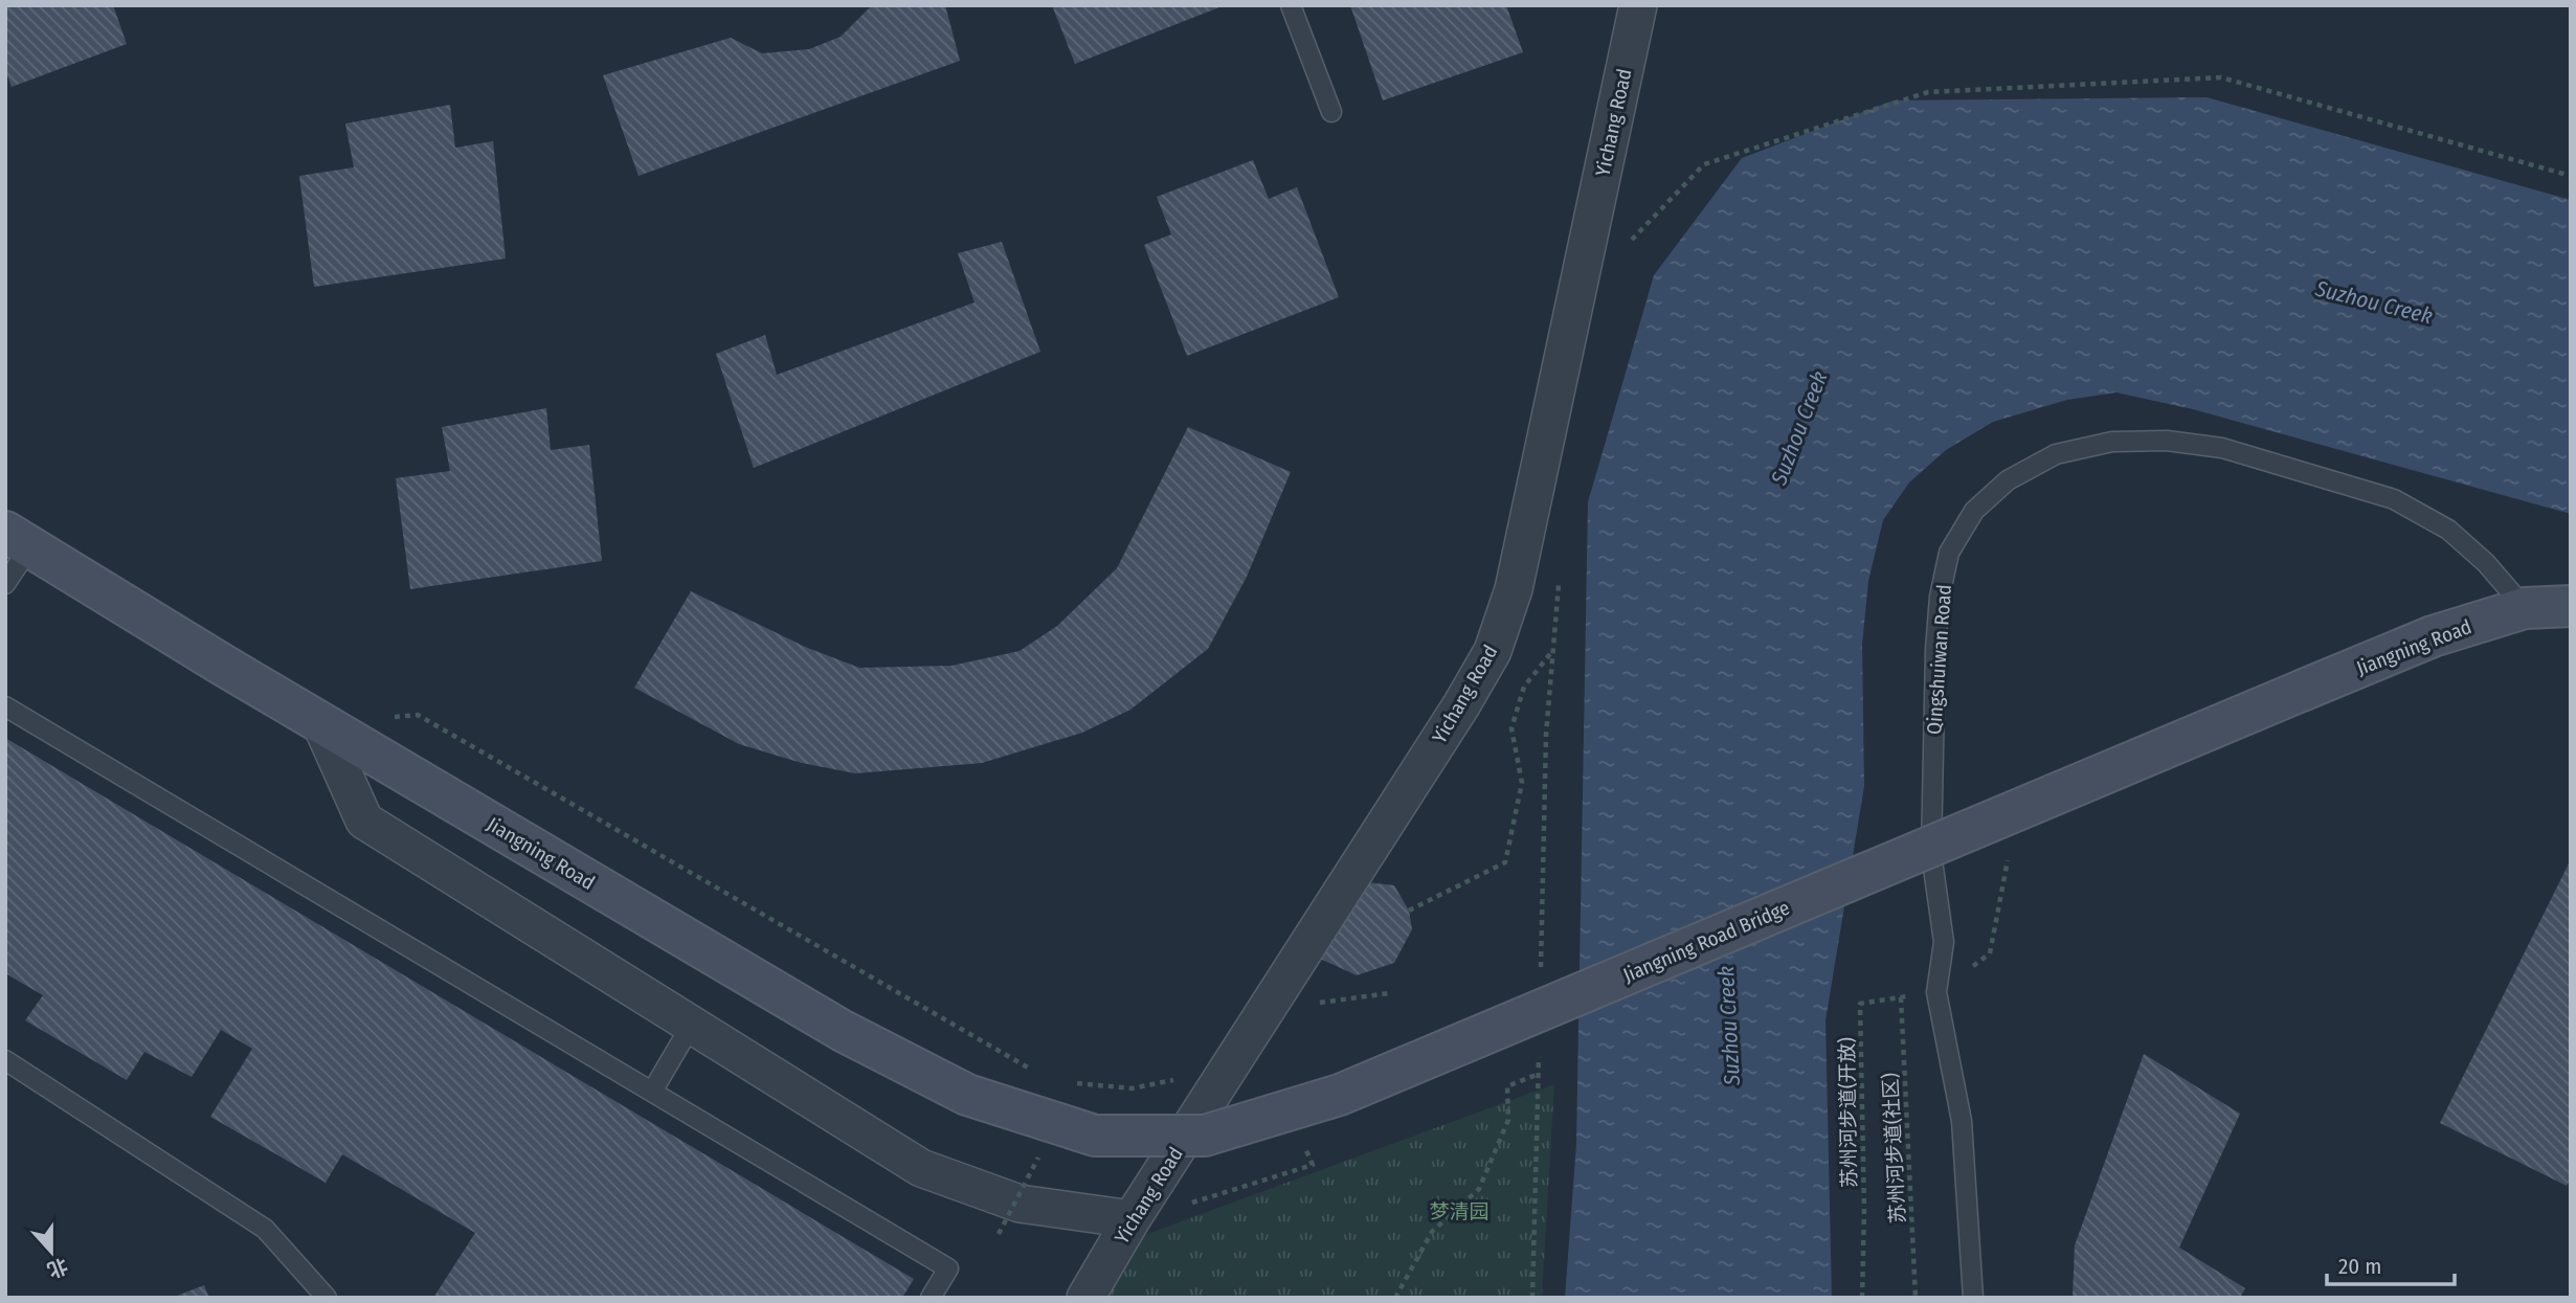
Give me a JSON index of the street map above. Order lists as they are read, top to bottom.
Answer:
{
  "streets": {
    "main road": ["Jiangning Road", "Jiangning Road Bridge"],
    "street": ["Yichang Road"],
    "lane": ["Qingshuiwan Road"],
    "path": ["苏州河步道(开放)", "苏州河步道(社区)"]
  },
  "crossings": [
    ["Jiangning Road", "Qingshuiwan Road"],
    ["Jiangning Road", "Jiangning Road Bridge"],
    ["Qingshuiwan Road", "苏州河步道(开放)"],
    ["苏州河步道(开放)", "苏州河步道(社区)"]
  ],
  "water": ["Suzhou Creek"],
  "parks": ["梦清园"],
  "scale_bar": "20 m",
  "north": "bottom"
}
